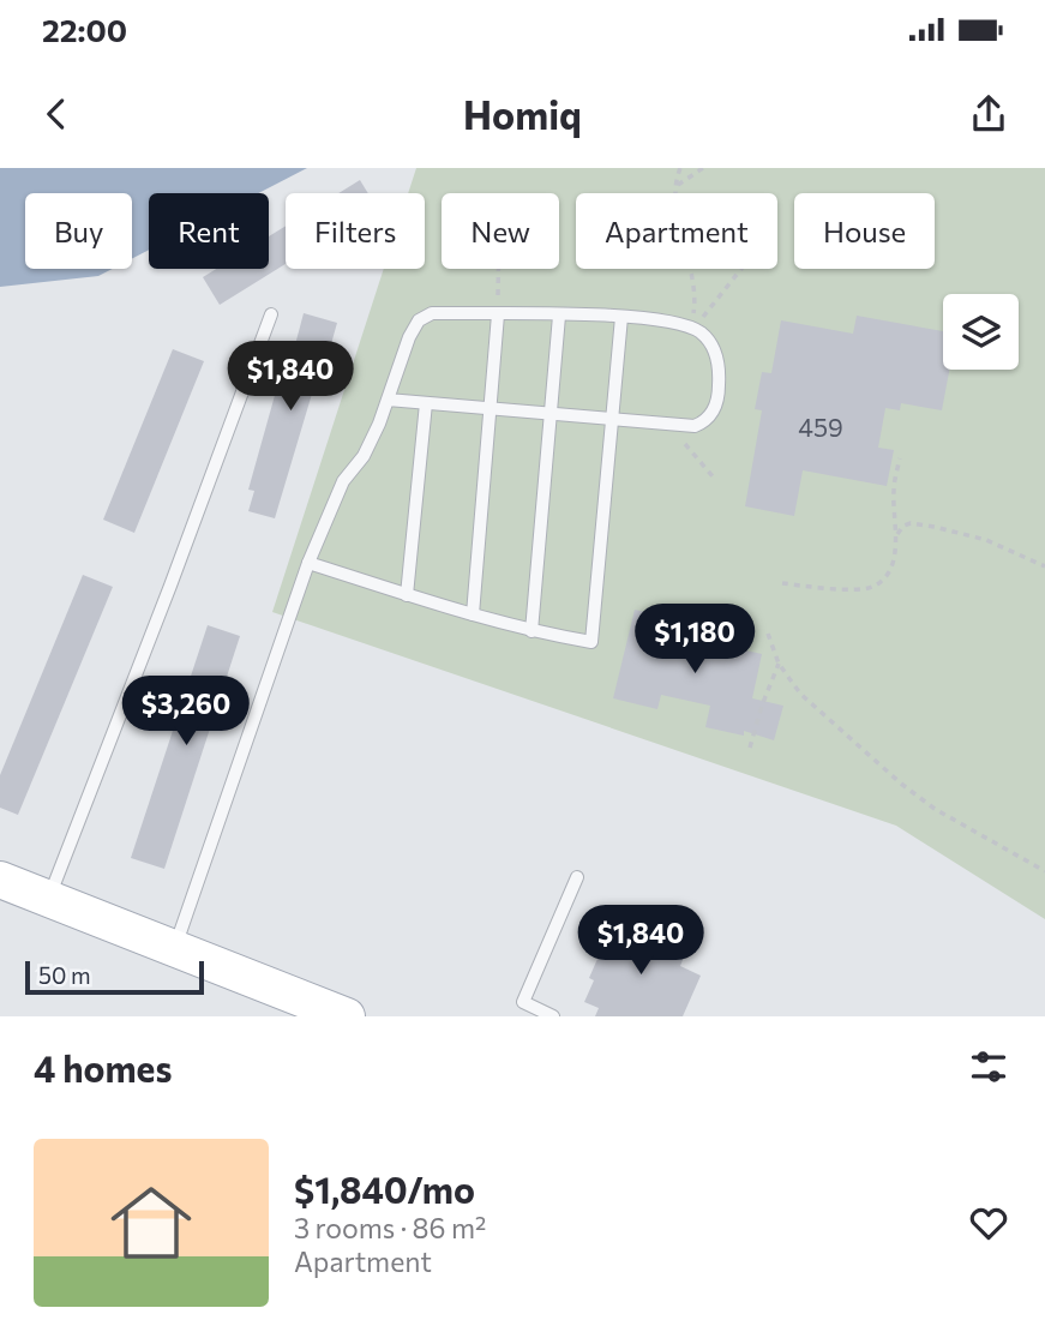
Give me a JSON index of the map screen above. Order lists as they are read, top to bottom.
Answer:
{
  "house_numbers": ["459"],
  "scale_bar": "50 m",
  "page": {
    "status": "22:00",
    "header": "Homiq",
    "chip": [
      "Buy",
      "Rent",
      "Filters",
      "New",
      "Apartment",
      "House"
    ],
    "price": [
      "$1,840",
      "$1,180",
      "$3,260",
      "$1,840"
    ],
    "scale": "50 m",
    "heading": "4 homes",
    "list": [
      {
        "name": "$1,840/mo",
        "note": "3 rooms · 86 m² · Apartment"
      }
    ]
  }
}
